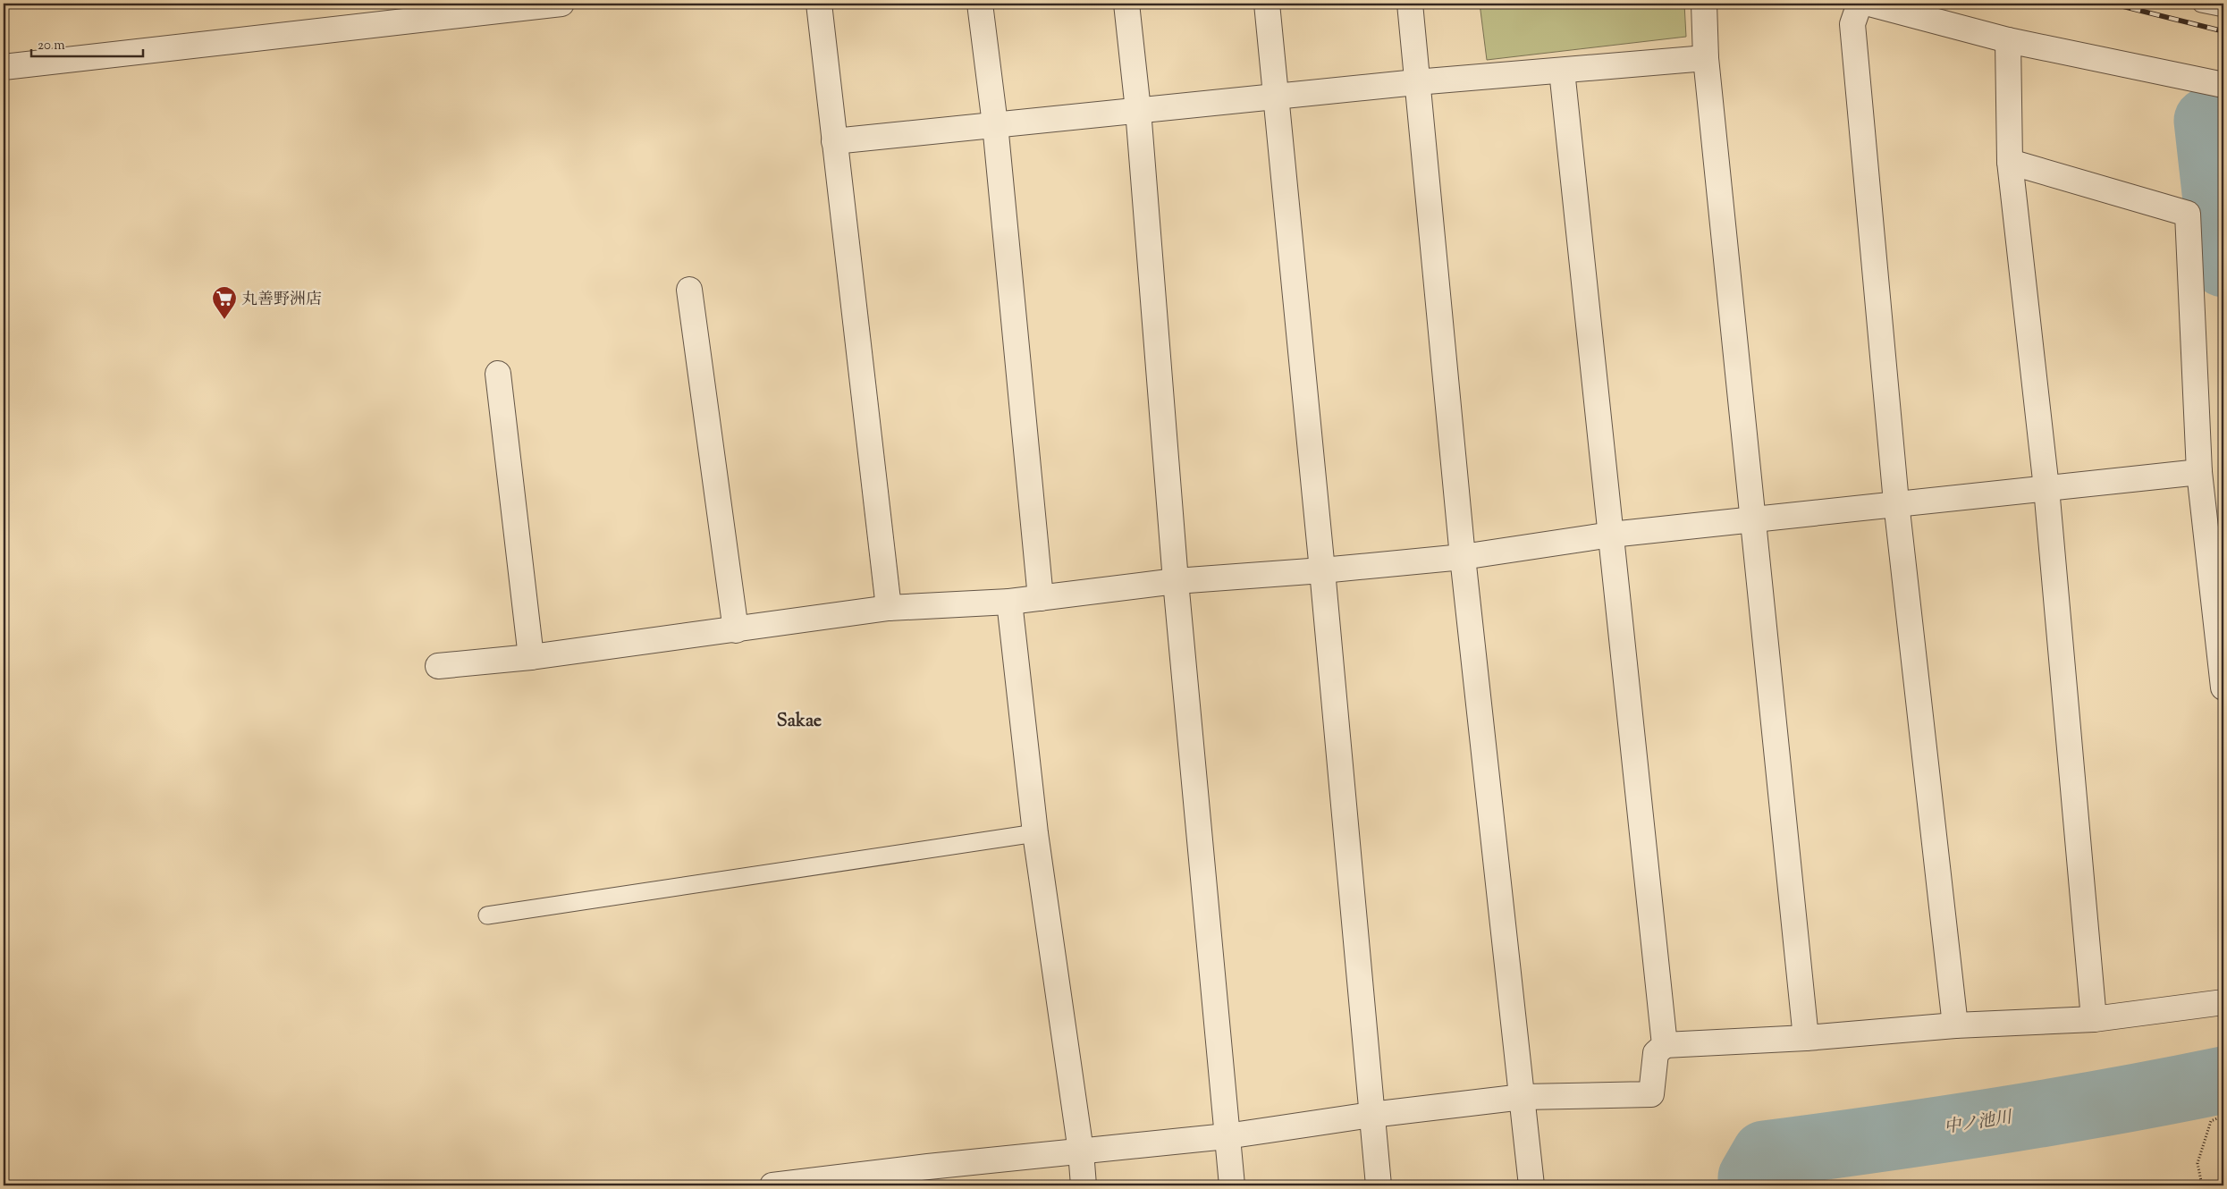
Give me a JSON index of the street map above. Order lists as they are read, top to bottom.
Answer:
{
  "districts": ["Sakae"],
  "water": ["中ノ池川"],
  "places": {
    "supermarket": ["丸善野洲店"]
  },
  "scale_bar": "20 m"
}
